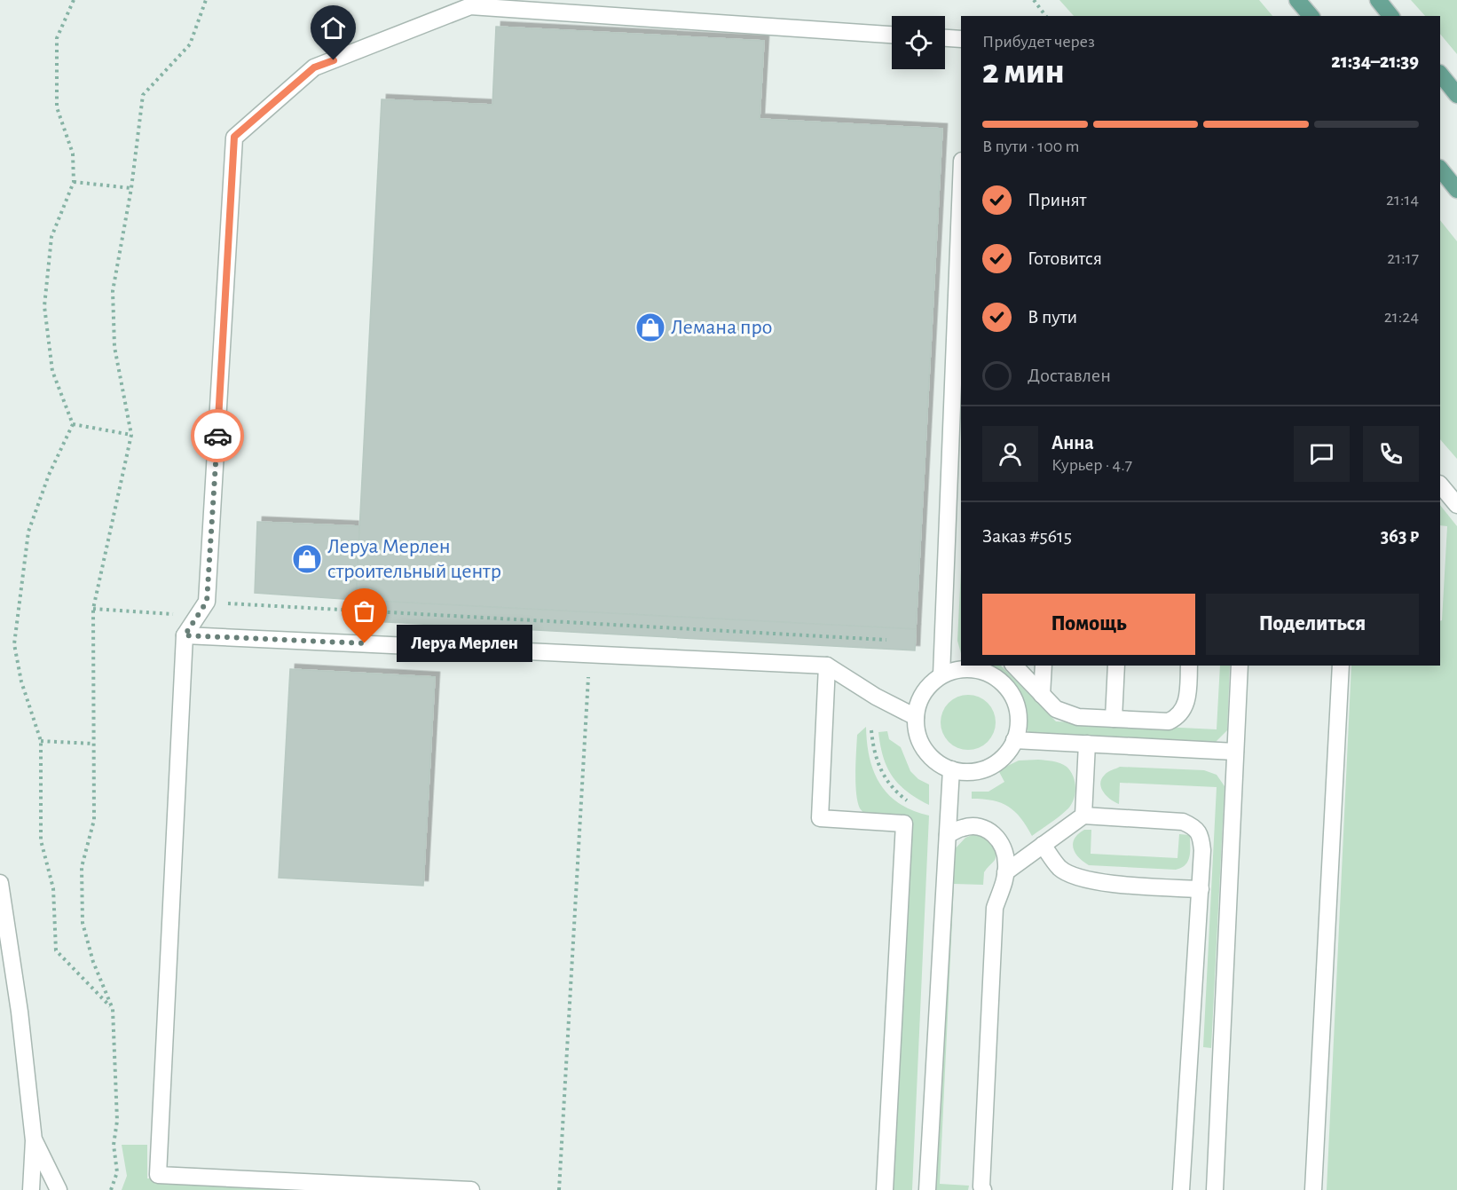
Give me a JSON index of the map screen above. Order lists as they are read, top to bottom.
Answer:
{
  "places": {
    "shop": ["Лемана про", "Леруа Мерлен строительный центр"],
    "other": ["Леруа Мерлен"]
  },
  "page": {
    "heading": ["2 мин", "Прибудет через", "21:34–21:39"],
    "panel": [
      "Анна",
      "Курьер · 4.7",
      "Заказ #5615",
      "363 ₽"
    ],
    "bar": "В пути · 100 m",
    "list": [
      ["Принят", "21:14"],
      ["Готовится", "21:17"],
      ["В пути", "21:24"],
      "Доставлен"
    ],
    "buttons": ["Помощь", "Поделиться"],
    "bubble": "Леруа Мерлен"
  }
}
